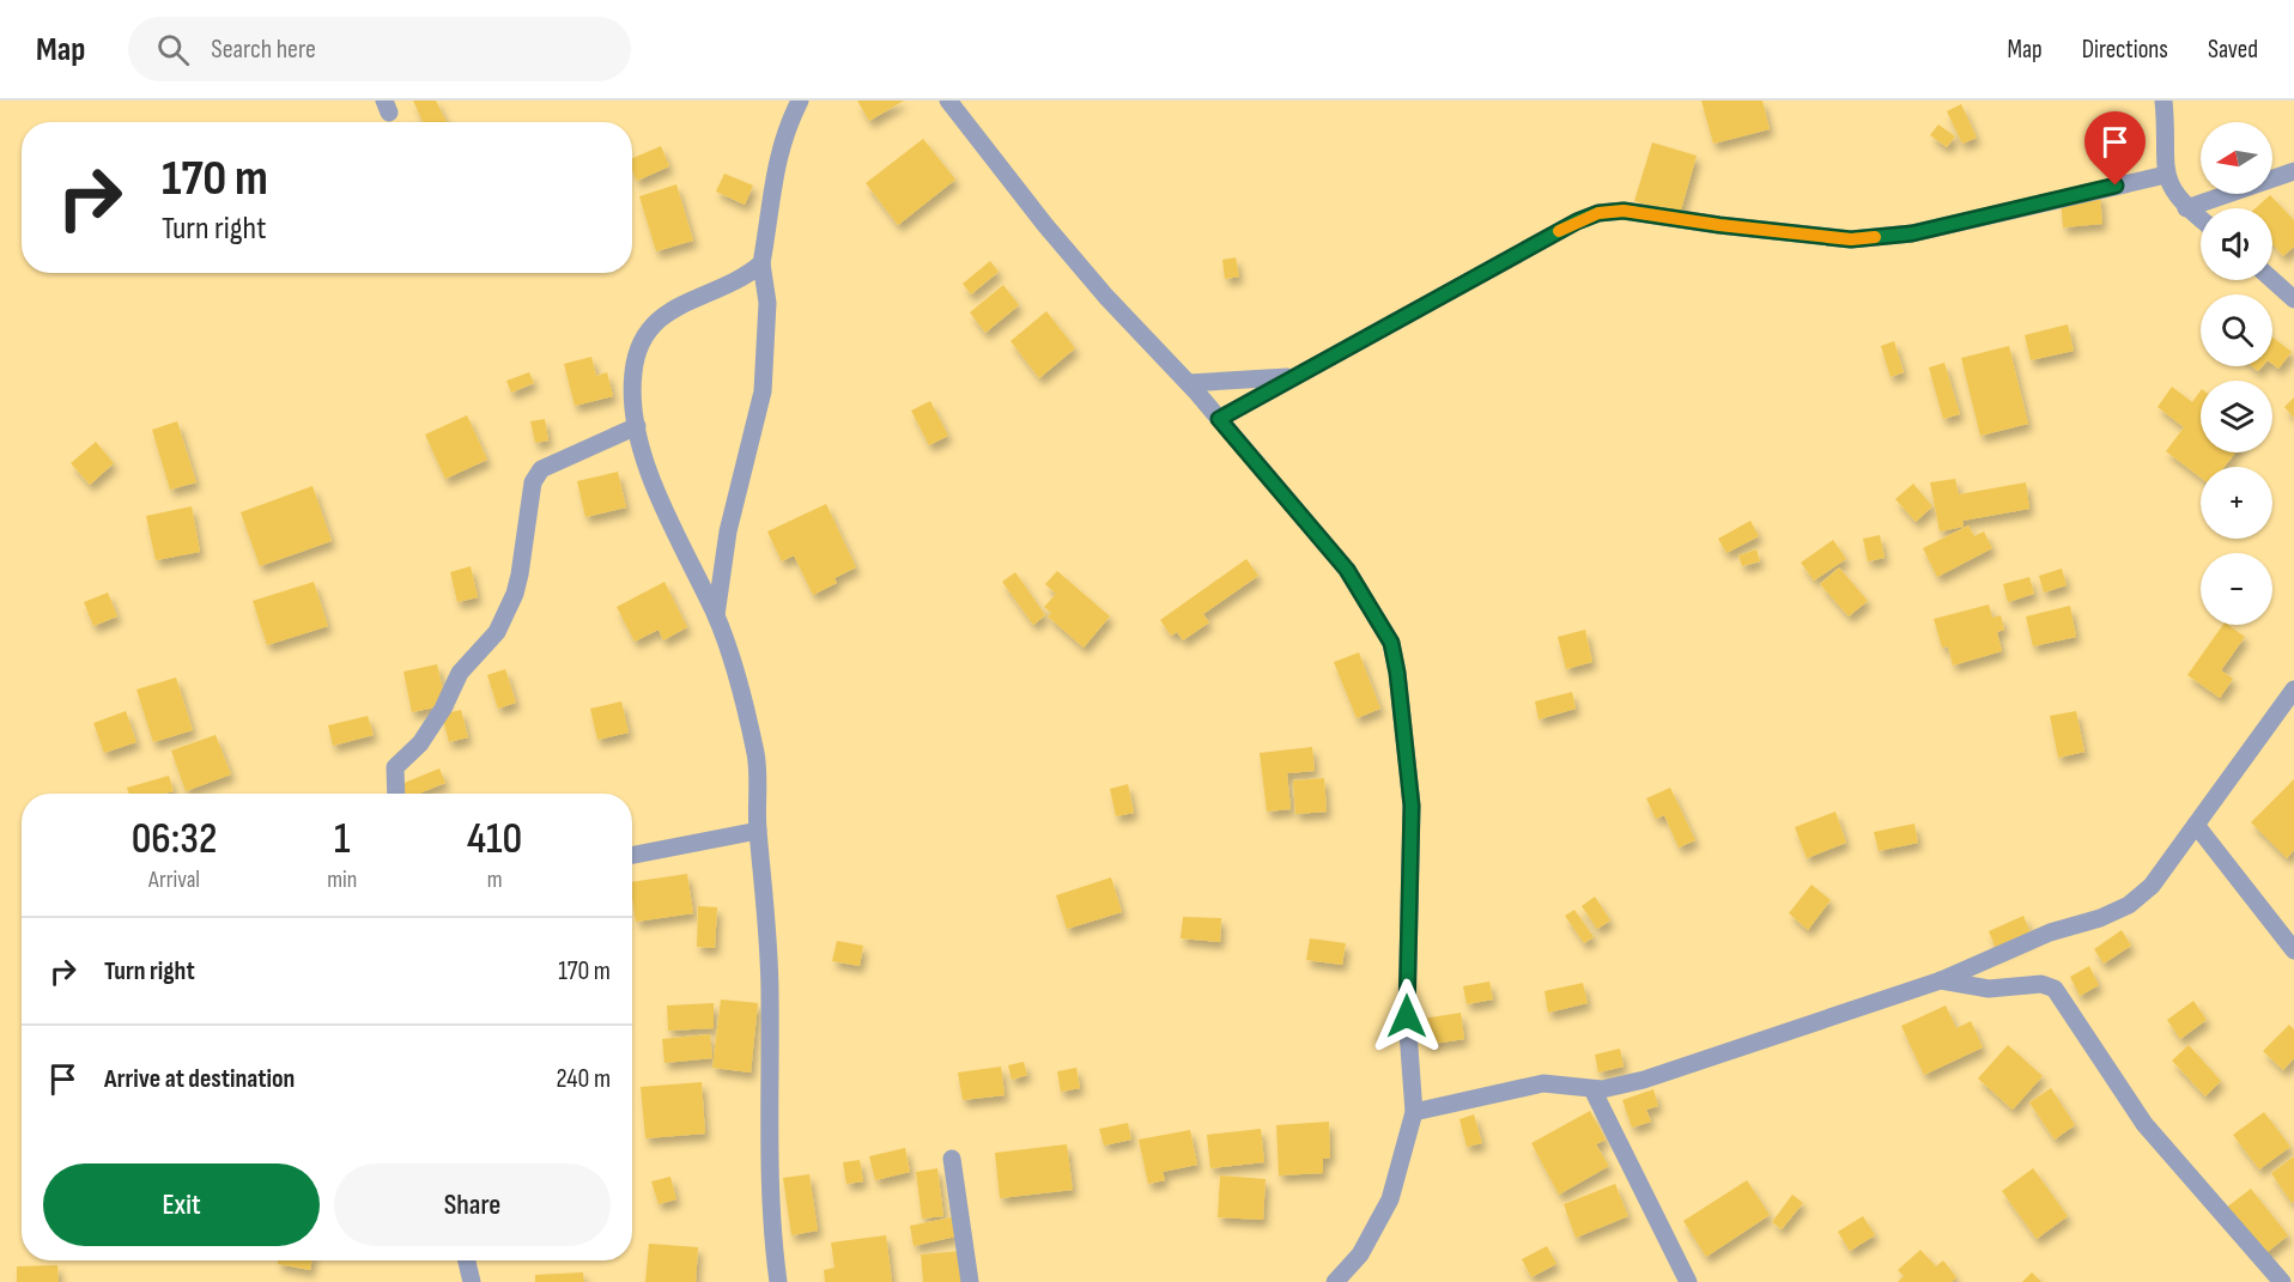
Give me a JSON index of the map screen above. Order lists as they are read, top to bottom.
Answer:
{
  "north": "left",
  "page": {
    "header": "Map",
    "search": "Search here",
    "nav": ["Map", "Directions", "Saved"],
    "map_buttons": ["+", "−"],
    "turn": ["170 m", "Turn right"],
    "eta": [
      "06:32",
      "Arrival",
      "1",
      "min",
      "410",
      "m"
    ],
    "list": [
      {
        "name": "Turn right",
        "value": "170 m"
      },
      {
        "name": "Arrive at destination",
        "value": "240 m"
      }
    ],
    "buttons": ["Exit", "Share"]
  }
}
